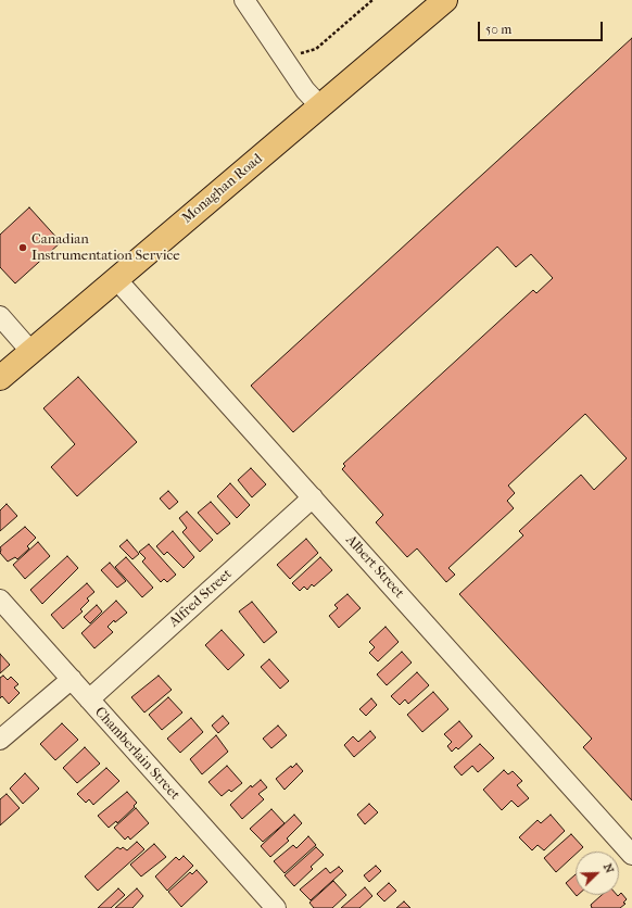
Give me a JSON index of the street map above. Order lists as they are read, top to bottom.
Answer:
{
  "streets": {
    "main road": ["Monaghan Road"],
    "street": ["Albert Street", "Alfred Street", "Chamberlain Street"]
  },
  "crossings": [
    ["Monaghan Road", "Albert Street"],
    ["Albert Street", "Alfred Street"],
    ["Alfred Street", "Chamberlain Street"]
  ],
  "places": ["Canadian Instrumentation Service"],
  "scale_bar": "50 m",
  "north": "top right"
}
